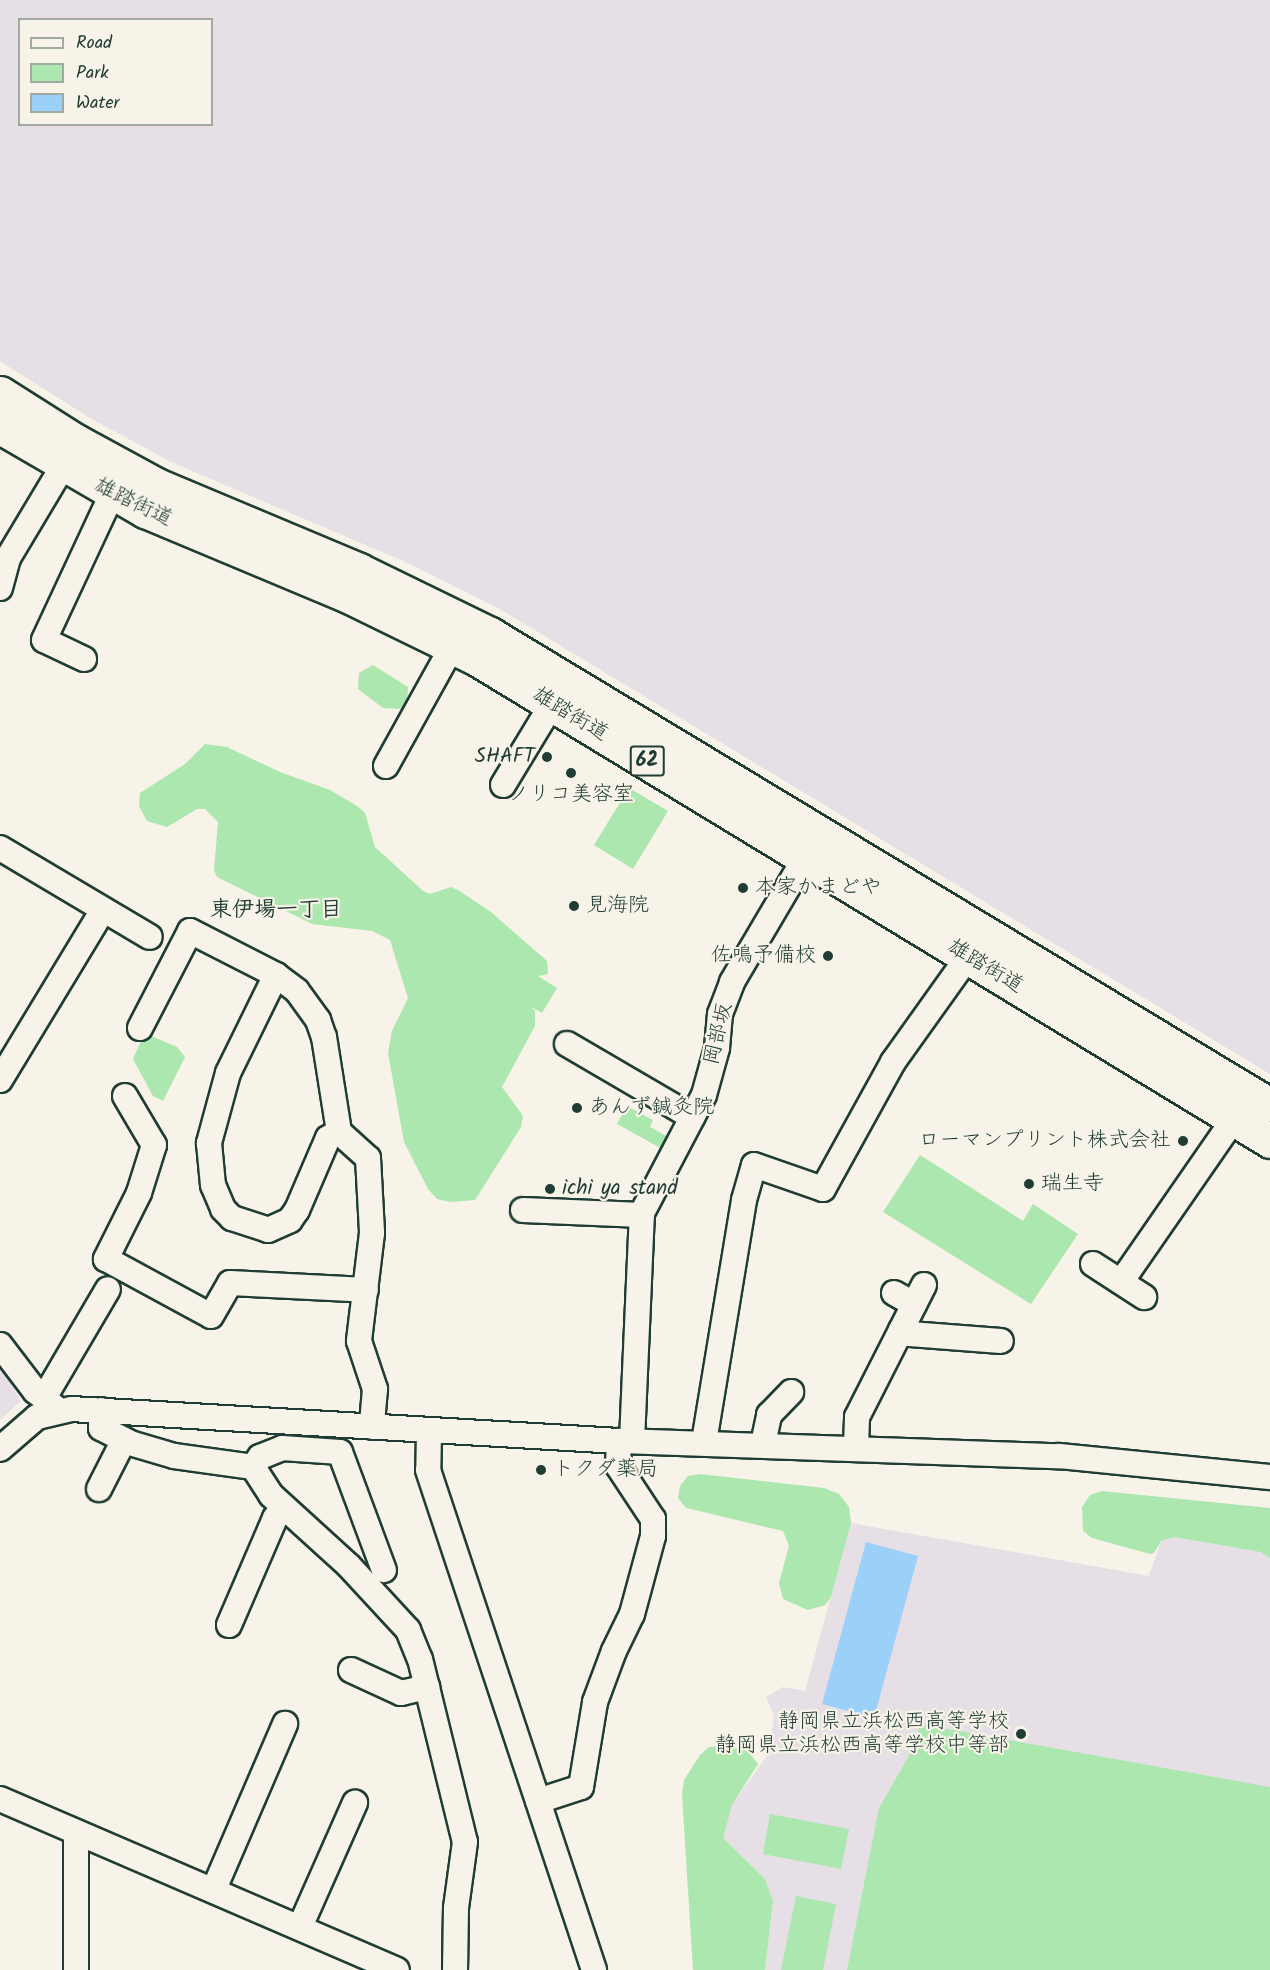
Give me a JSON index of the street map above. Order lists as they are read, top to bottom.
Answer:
{
  "streets": {
    "main road": ["雄踏街道", "62"],
    "street": ["岡部坂"]
  },
  "crossings": [
    ["雄踏街道", "岡部坂"]
  ],
  "districts": ["東伊場一丁目"],
  "places": [
    "SHAFT",
    "ノリコ美容室",
    "本家かまどや",
    "見海院",
    "佐鳴予備校",
    "あんず鍼灸院",
    "ローマンプリント株式会社",
    "瑞生寺",
    "ichi ya stand",
    "トクダ薬局",
    "静岡県立浜松西高等学校 静岡県立浜松西高等学校中等部"
  ],
  "legend": ["Road", "Park", "Water"]
}
